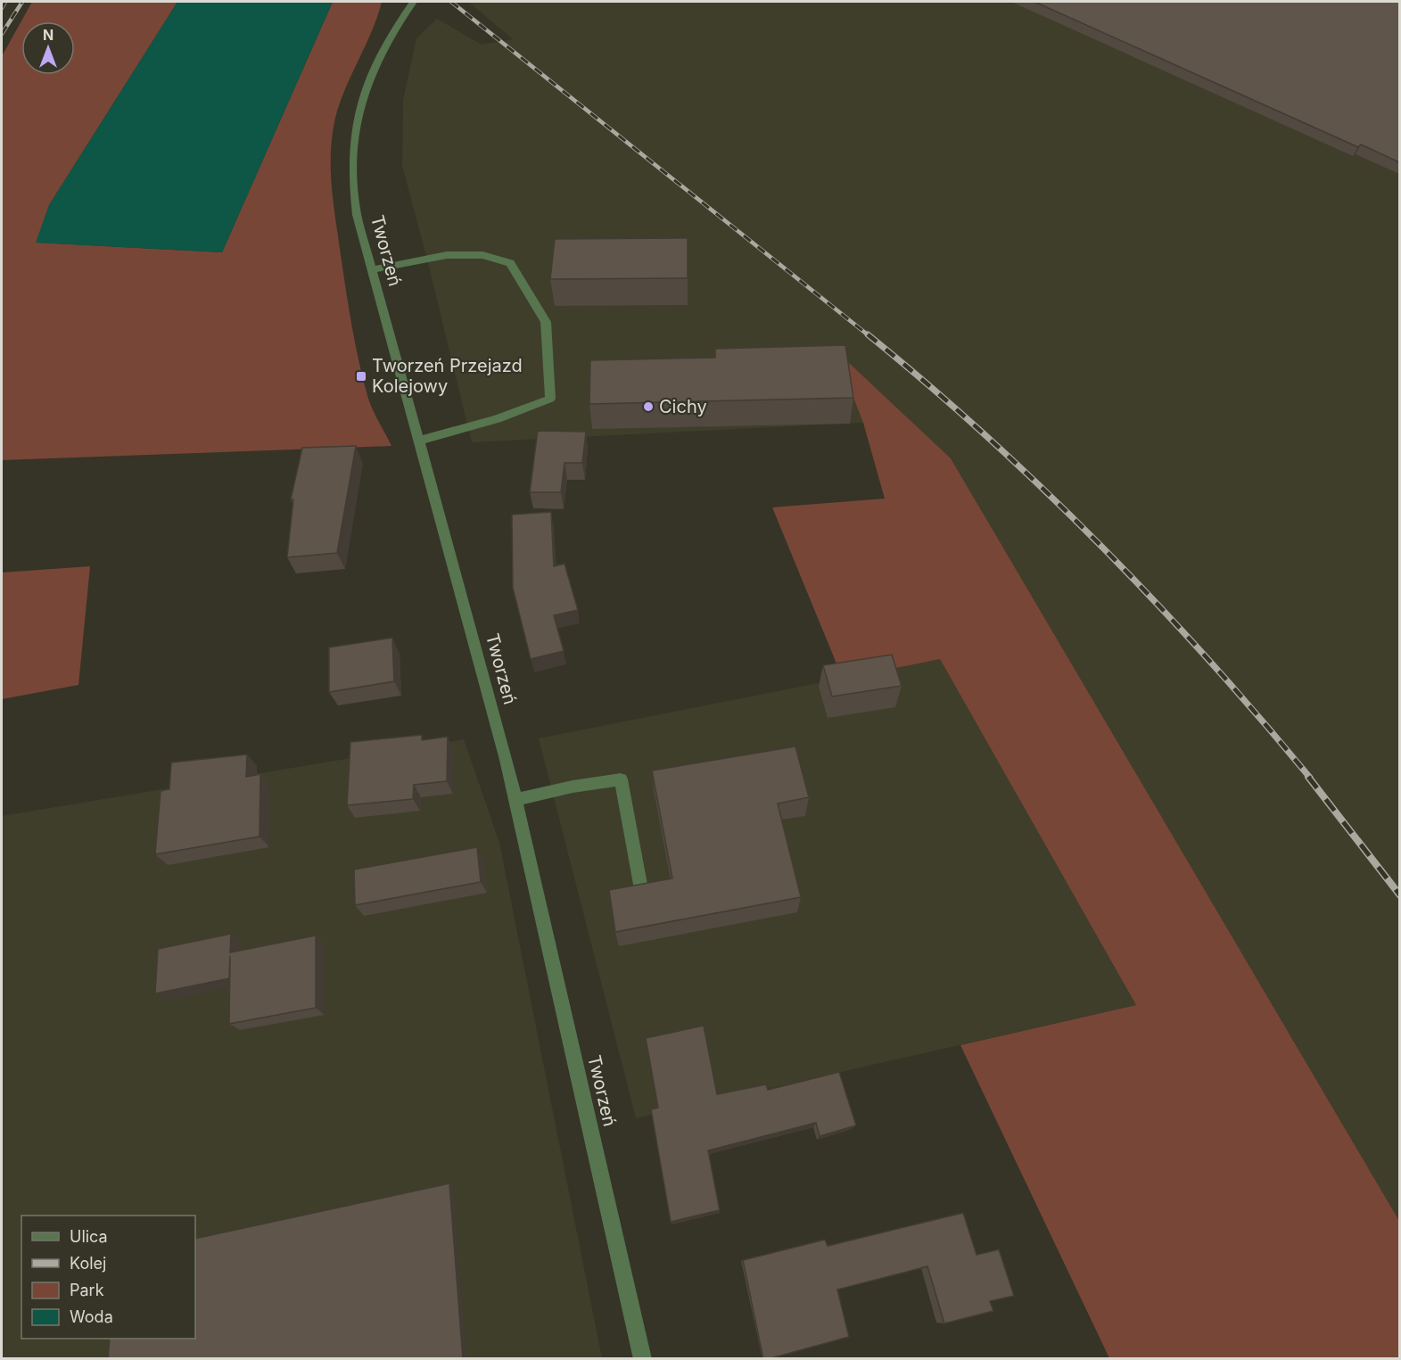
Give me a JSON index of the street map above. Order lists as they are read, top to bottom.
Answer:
{
  "streets": {
    "street": ["Tworzeń"]
  },
  "places": {
    "transit": ["Tworzeń Przejazd Kolejowy"],
    "other": ["Cichy"]
  },
  "legend": [
    "Ulica",
    "Kolej",
    "Park",
    "Woda"
  ],
  "north": "top"
}
